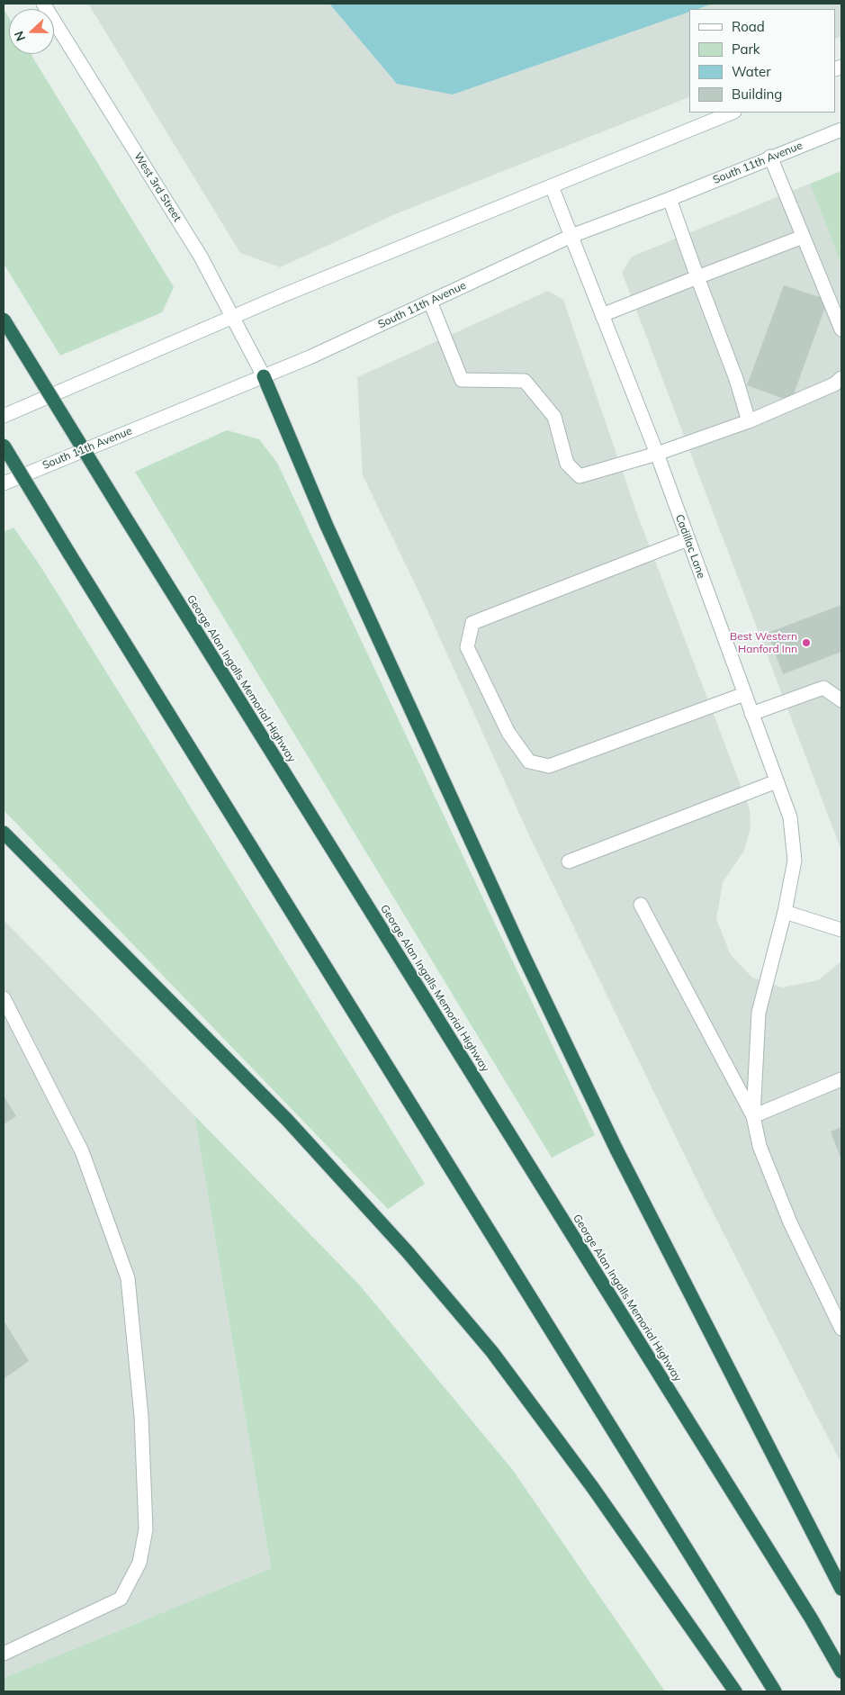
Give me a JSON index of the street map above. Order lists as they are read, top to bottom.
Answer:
{
  "streets": {
    "highway": ["George Alan Ingalls Memorial Highway"],
    "main road": ["South 11th Avenue", "West 3rd Street", "Cadillac Lane"]
  },
  "crossings": [
    ["South 11th Avenue", "West 3rd Street"],
    ["South 11th Avenue", "Cadillac Lane"]
  ],
  "places": ["Best Western Hanford Inn"],
  "legend": [
    "Road",
    "Park",
    "Water",
    "Building"
  ],
  "north": "left"
}
